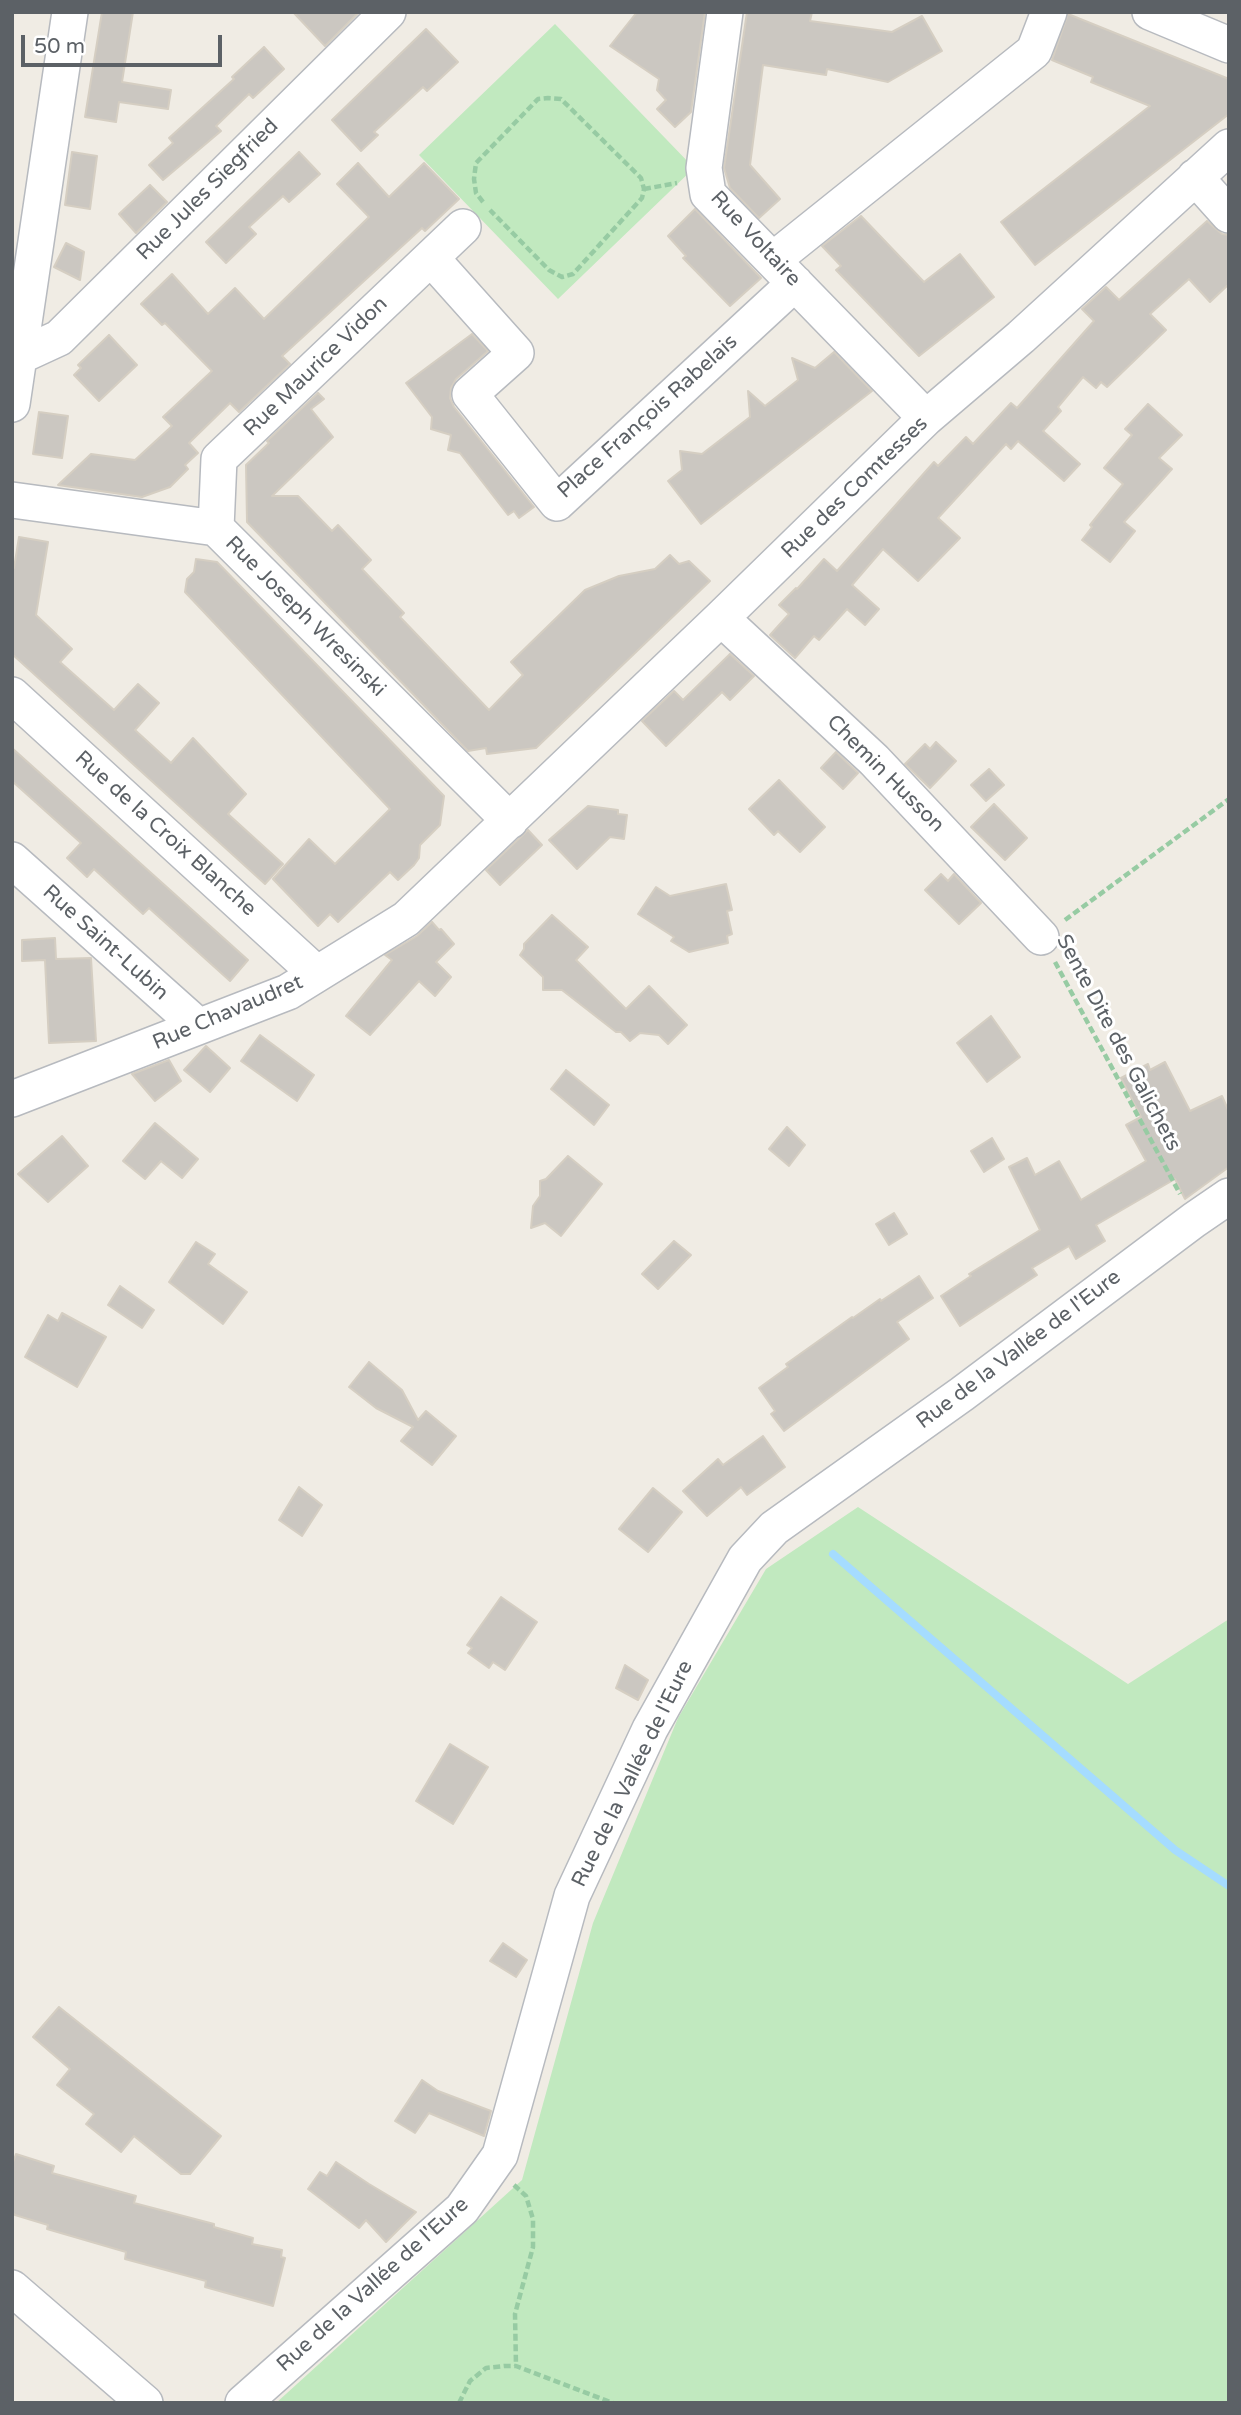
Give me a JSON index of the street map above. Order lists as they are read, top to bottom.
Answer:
{
  "streets": {
    "street": [
      "Rue Jules Siegfried",
      "Rue Voltaire",
      "Rue Maurice Vidon",
      "Place François Rabelais",
      "Rue des Comtesses",
      "Rue Joseph Wresinski",
      "Chemin Husson",
      "Rue de la Croix Blanche",
      "Rue Saint-Lubin",
      "Rue Chavaudret",
      "Rue de la Vallée de l'Eure"
    ],
    "path": ["Sente Dite des Galichets"]
  },
  "crossings": [
    ["Rue Voltaire", "Place François Rabelais"],
    ["Rue Voltaire", "Rue des Comtesses"],
    ["Rue Maurice Vidon", "Place François Rabelais"],
    ["Rue Maurice Vidon", "Rue Joseph Wresinski"],
    ["Rue des Comtesses", "Rue Joseph Wresinski"],
    ["Rue des Comtesses", "Chemin Husson"],
    ["Rue des Comtesses", "Rue Chavaudret"],
    ["Rue Joseph Wresinski", "Rue Chavaudret"],
    ["Chemin Husson", "Sente Dite des Galichets"],
    ["Rue de la Croix Blanche", "Rue Chavaudret"],
    ["Rue Saint-Lubin", "Rue Chavaudret"],
    ["Sente Dite des Galichets", "Rue de la Vallée de l'Eure"]
  ],
  "scale_bar": "50 m"
}
